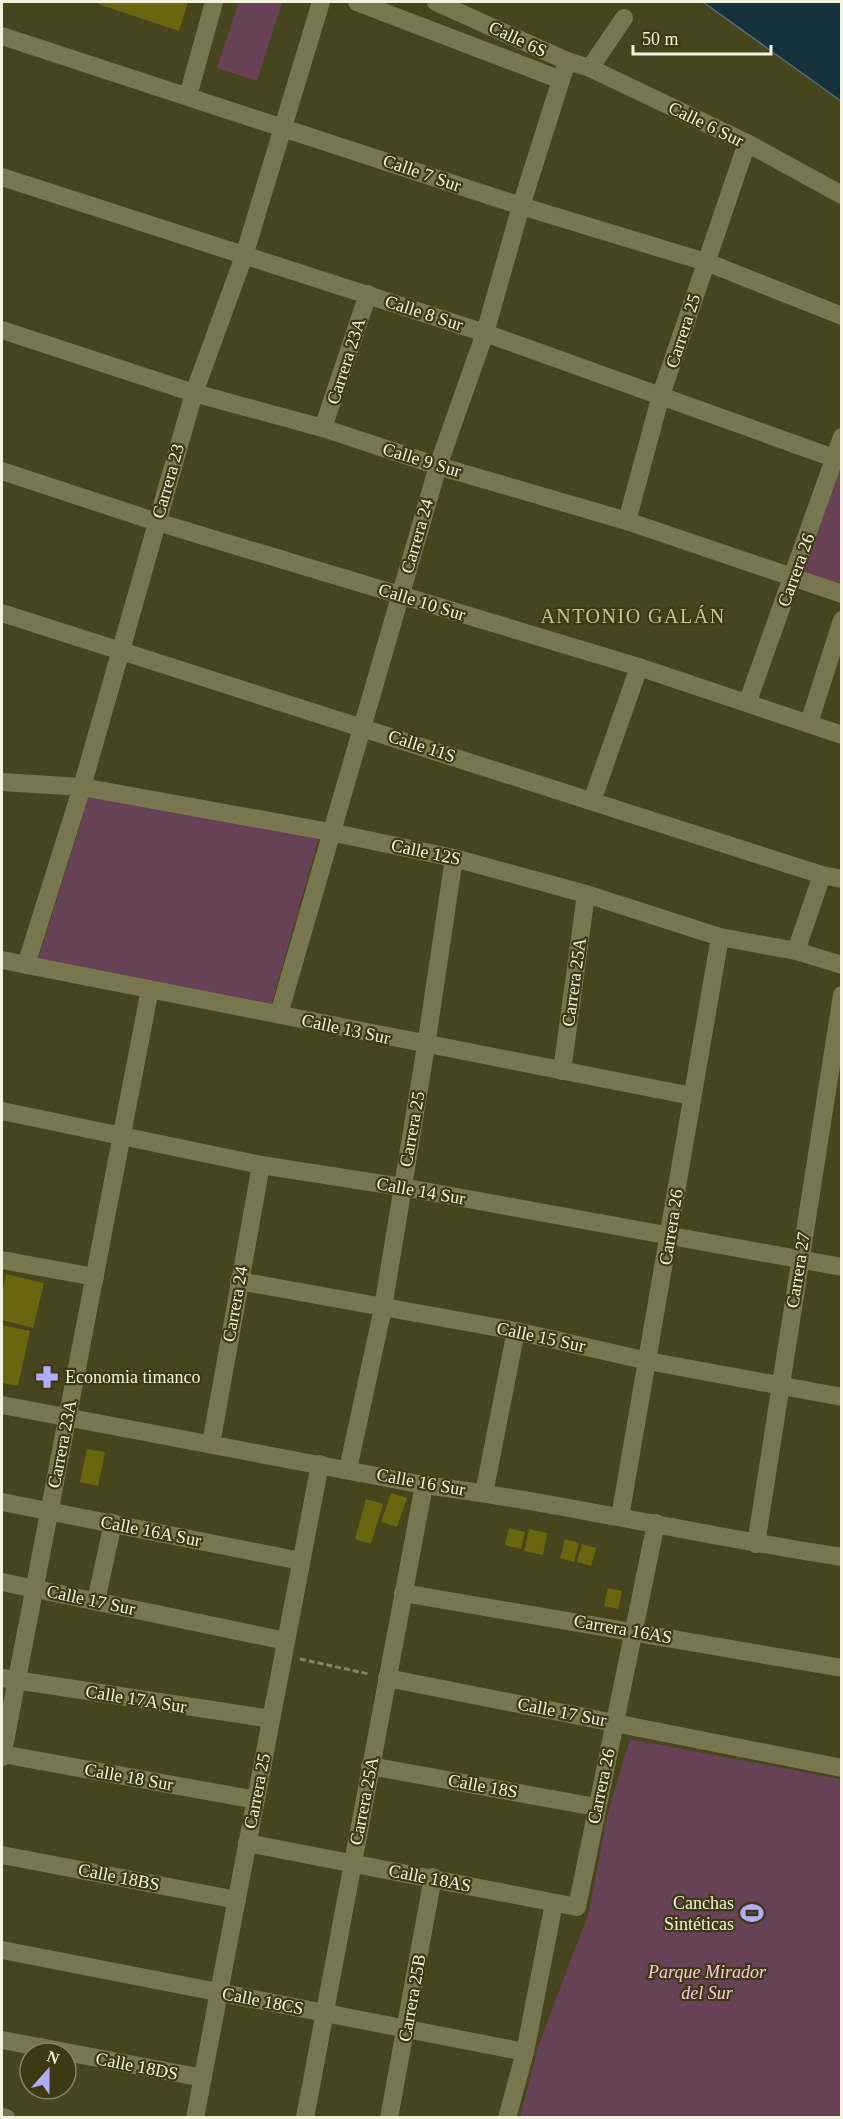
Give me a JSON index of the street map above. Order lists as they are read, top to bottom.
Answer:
{
  "streets": {
    "street": [
      "Calle 6S",
      "Calle 6 Sur",
      "Calle 7 Sur",
      "Calle 8 Sur",
      "Carrera 25",
      "Carrera 23A",
      "Calle 9 Sur",
      "Carrera 23",
      "Carrera 24",
      "Carrera 26",
      "Calle 10 Sur",
      "Calle 11S",
      "Calle 12S",
      "Carrera 25A",
      "Calle 13 Sur",
      "Calle 14 Sur",
      "Carrera 27",
      "Calle 15 Sur",
      "Calle 16 Sur",
      "Calle 16A Sur",
      "Calle 17 Sur",
      "Carrera 16AS",
      "Calle 17A Sur",
      "Calle 18 Sur",
      "Calle 18S",
      "Calle 18BS",
      "Calle 18AS",
      "Carrera 25B",
      "Calle 18CS",
      "Calle 18DS"
    ]
  },
  "crossings": [
    ["Calle 6S", "Calle 6 Sur"],
    ["Calle 6S", "Carrera 24"],
    ["Calle 6 Sur", "Carrera 25"],
    ["Calle 6 Sur", "Carrera 24"],
    ["Calle 7 Sur", "Carrera 25"],
    ["Calle 7 Sur", "Carrera 23"],
    ["Calle 7 Sur", "Carrera 24"],
    ["Calle 8 Sur", "Carrera 25"],
    ["Calle 8 Sur", "Carrera 23A"],
    ["Calle 8 Sur", "Carrera 23"],
    ["Calle 8 Sur", "Carrera 24"],
    ["Calle 8 Sur", "Carrera 26"],
    ["Carrera 25", "Calle 9 Sur"],
    ["Carrera 25", "Calle 12S"],
    ["Carrera 25", "Calle 13 Sur"],
    ["Carrera 25", "Calle 14 Sur"],
    ["Carrera 25", "Calle 15 Sur"],
    ["Carrera 25", "Calle 16 Sur"],
    ["Carrera 25", "Calle 16A Sur"],
    ["Carrera 25", "Calle 17 Sur"],
    ["Carrera 25", "Calle 17A Sur"],
    ["Carrera 25", "Calle 18 Sur"],
    ["Carrera 25", "Calle 18BS"],
    ["Carrera 25", "Calle 18AS"],
    ["Carrera 25", "Calle 18CS"],
    ["Carrera 25", "Calle 18DS"],
    ["Carrera 23A", "Calle 9 Sur"],
    ["Carrera 23A", "Calle 13 Sur"],
    ["Carrera 23A", "Calle 14 Sur"],
    ["Carrera 23A", "Calle 16 Sur"],
    ["Carrera 23A", "Calle 16A Sur"],
    ["Carrera 23A", "Calle 17 Sur"],
    ["Carrera 23A", "Calle 17A Sur"],
    ["Carrera 23A", "Calle 18 Sur"],
    ["Calle 9 Sur", "Carrera 23"],
    ["Calle 9 Sur", "Carrera 24"],
    ["Calle 9 Sur", "Carrera 26"],
    ["Carrera 23", "Calle 10 Sur"],
    ["Carrera 23", "Calle 11S"],
    ["Carrera 23", "Calle 12S"],
    ["Carrera 23", "Calle 13 Sur"],
    ["Carrera 24", "Calle 10 Sur"],
    ["Carrera 24", "Calle 11S"],
    ["Carrera 24", "Calle 12S"],
    ["Carrera 24", "Calle 13 Sur"],
    ["Carrera 24", "Calle 14 Sur"],
    ["Carrera 24", "Calle 15 Sur"],
    ["Carrera 24", "Calle 16 Sur"],
    ["Carrera 26", "Calle 10 Sur"],
    ["Carrera 26", "Calle 12S"],
    ["Carrera 26", "Calle 13 Sur"],
    ["Carrera 26", "Calle 14 Sur"],
    ["Carrera 26", "Calle 15 Sur"],
    ["Carrera 26", "Calle 16 Sur"],
    ["Carrera 26", "Calle 17 Sur"],
    ["Carrera 26", "Carrera 16AS"],
    ["Carrera 26", "Calle 18S"],
    ["Carrera 26", "Calle 18AS"],
    ["Calle 12S", "Carrera 25A"],
    ["Carrera 25A", "Calle 13 Sur"],
    ["Carrera 25A", "Calle 16 Sur"],
    ["Carrera 25A", "Calle 17 Sur"],
    ["Carrera 25A", "Carrera 16AS"],
    ["Carrera 25A", "Calle 18S"],
    ["Carrera 25A", "Calle 18AS"],
    ["Carrera 25A", "Calle 18CS"],
    ["Calle 14 Sur", "Carrera 27"],
    ["Carrera 27", "Calle 15 Sur"],
    ["Carrera 27", "Calle 16 Sur"],
    ["Calle 18AS", "Carrera 25B"],
    ["Carrera 25B", "Calle 18CS"]
  ],
  "districts": ["ANTONIO GALÁN"],
  "parks": ["Parque Mirador del Sur"],
  "places": {
    "pharmacy": ["Economia timanco"],
    "sports": ["Canchas Sintéticas"]
  },
  "scale_bar": "50 m",
  "north": "top"
}
